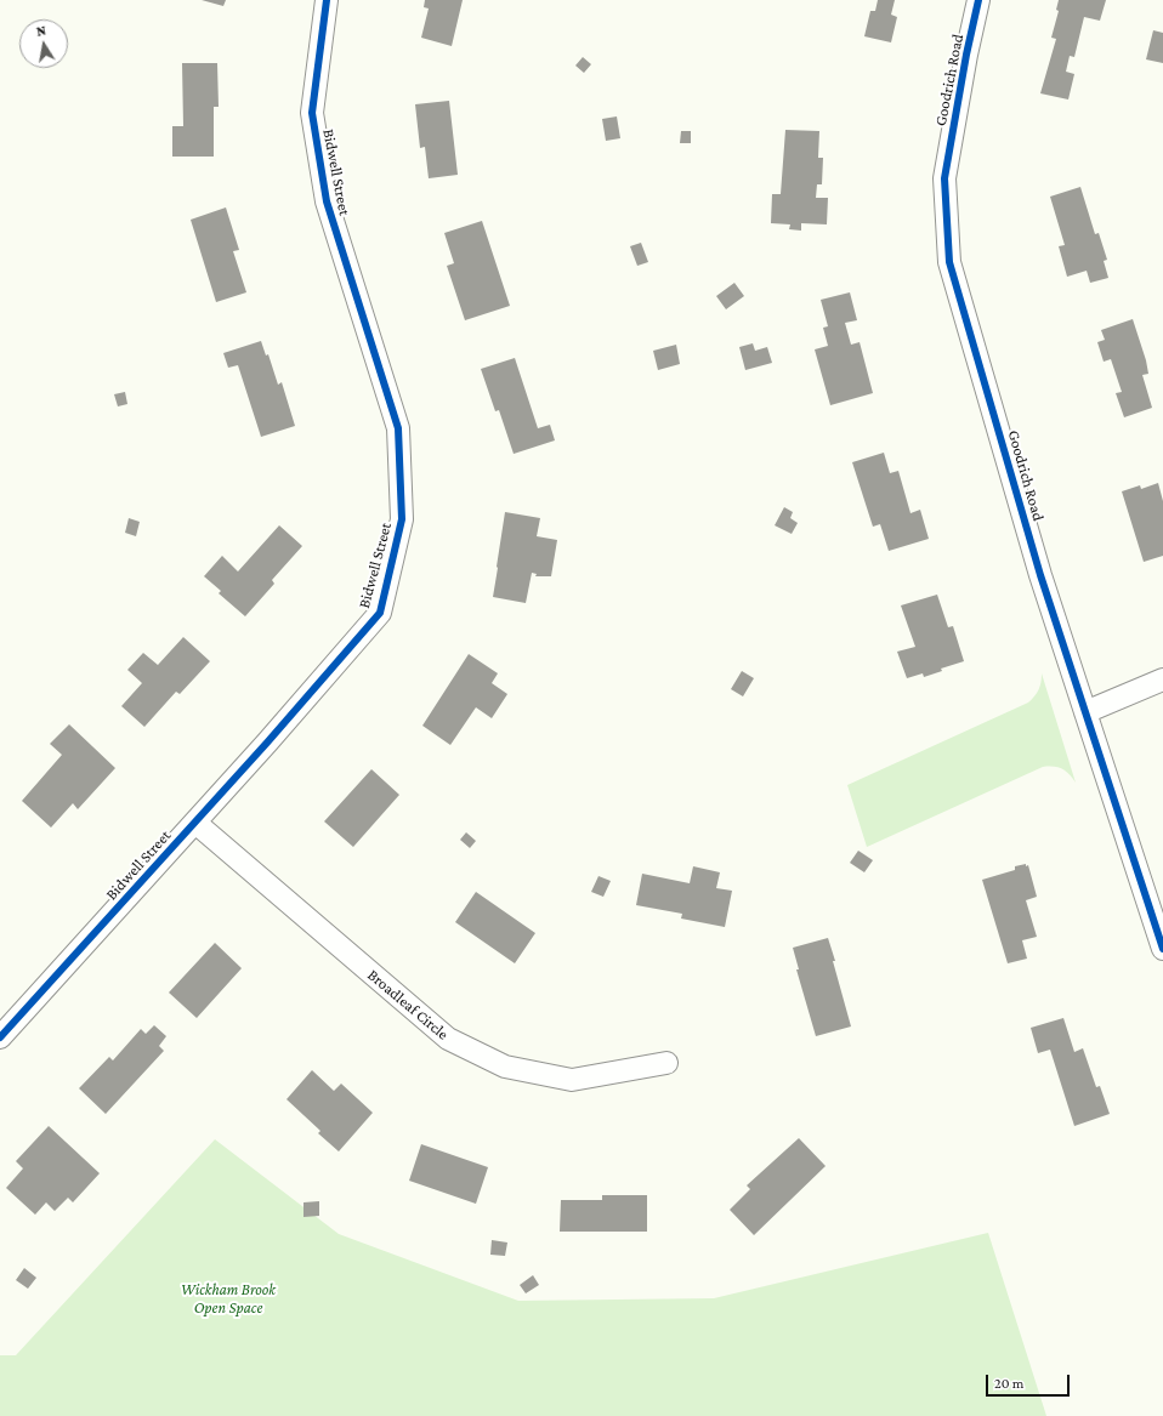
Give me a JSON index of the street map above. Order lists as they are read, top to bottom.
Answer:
{
  "streets": {
    "street": ["Goodrich Road", "Bidwell Street", "Broadleaf Circle"]
  },
  "crossings": [
    ["Bidwell Street", "Broadleaf Circle"]
  ],
  "parks": ["Wickham Brook Open Space"],
  "scale_bar": "20 m",
  "north": "top"
}
